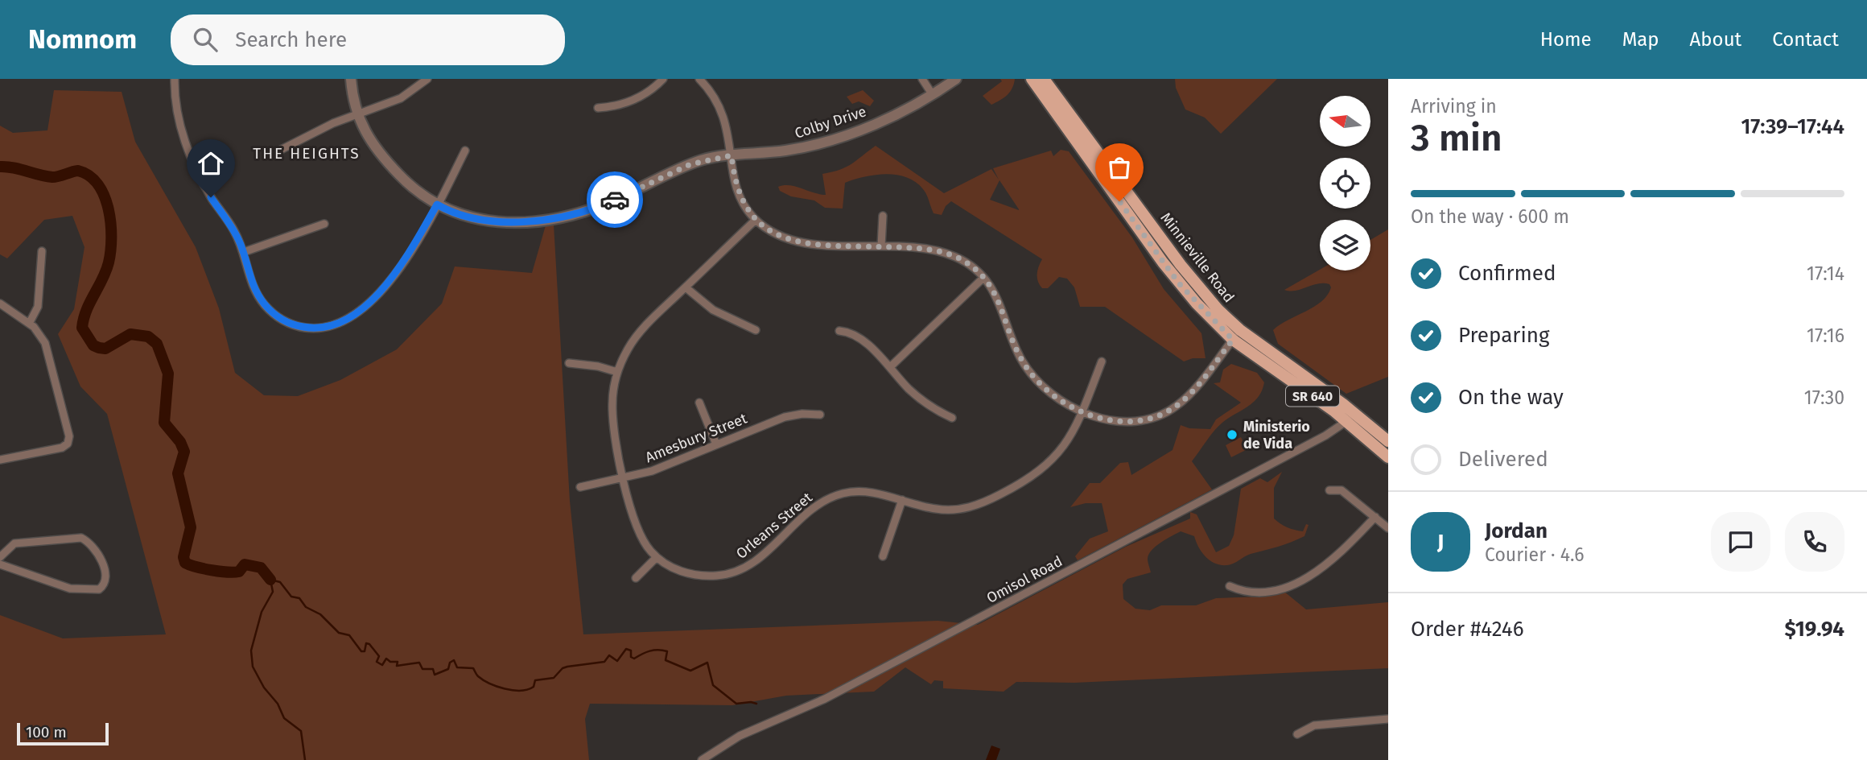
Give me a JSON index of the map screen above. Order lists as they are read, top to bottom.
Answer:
{
  "streets": {
    "main road": ["Minnieville Road", "SR 640"],
    "street": [
      "Colby Drive",
      "Amesbury Street",
      "Orleans Street",
      "Omisol Road"
    ]
  },
  "crossings": [
    ["Minnieville Road", "Omisol Road"],
    ["Amesbury Street", "Orleans Street"]
  ],
  "districts": ["THE HEIGHTS"],
  "places": ["Ministerio de Vida"],
  "scale_bar": "100 m",
  "north": "left",
  "page": {
    "header": "Nomnom",
    "search": "Search here",
    "nav": [
      "Home",
      "Map",
      "About",
      "Contact"
    ],
    "heading": ["3 min", "Arriving in", "17:39–17:44"],
    "panel": [
      "Jordan",
      "Courier · 4.6",
      "Order #4246",
      "$19.94"
    ],
    "bar": "On the way · 600 m",
    "list": [
      ["Confirmed", "17:14"],
      ["Preparing", "17:16"],
      ["On the way", "17:30"],
      "Delivered"
    ],
    "round": "J",
    "scale": "100 m"
  }
}
